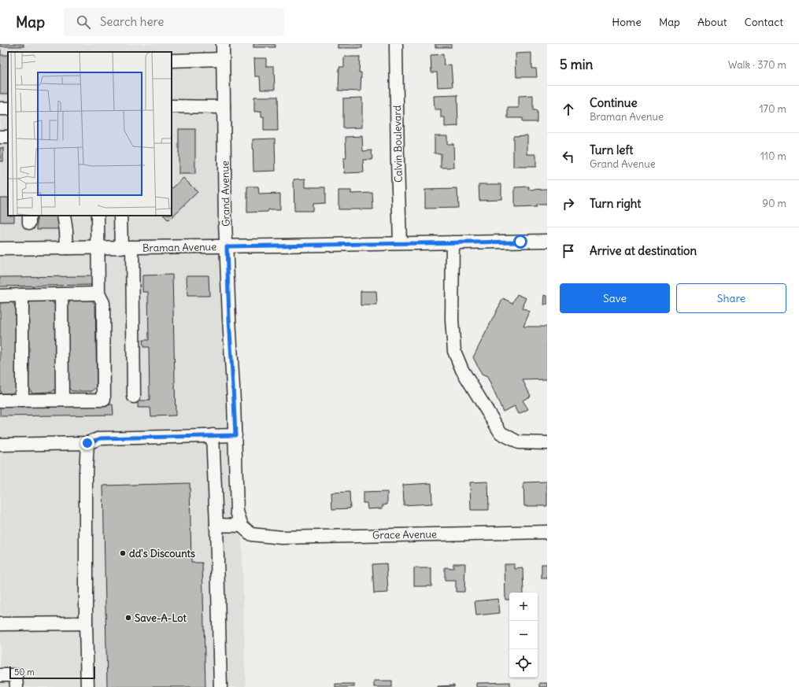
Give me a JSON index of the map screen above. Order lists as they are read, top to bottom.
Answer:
{
  "streets": {
    "street": [
      "Calvin Boulevard",
      "Grand Avenue",
      "Braman Avenue",
      "Grace Avenue"
    ]
  },
  "crossings": [
    ["Calvin Boulevard", "Braman Avenue"],
    ["Grand Avenue", "Braman Avenue"],
    ["Grand Avenue", "Grace Avenue"]
  ],
  "places": ["dd's Discounts", "Save-A-Lot"],
  "scale_bar": "50 m",
  "page": {
    "header": "Map",
    "search": "Search here",
    "nav": [
      "Home",
      "Map",
      "About",
      "Contact"
    ],
    "heading": ["5 min", "Walk · 370 m"],
    "list": [
      ["Continue", "Braman Avenue", "170 m"],
      ["Turn left", "Grand Avenue", "110 m"],
      ["Turn right", "90 m"],
      "Arrive at destination"
    ],
    "buttons": ["Save", "Share"],
    "map_buttons": ["+", "−"],
    "scale": "50 m"
  }
}
